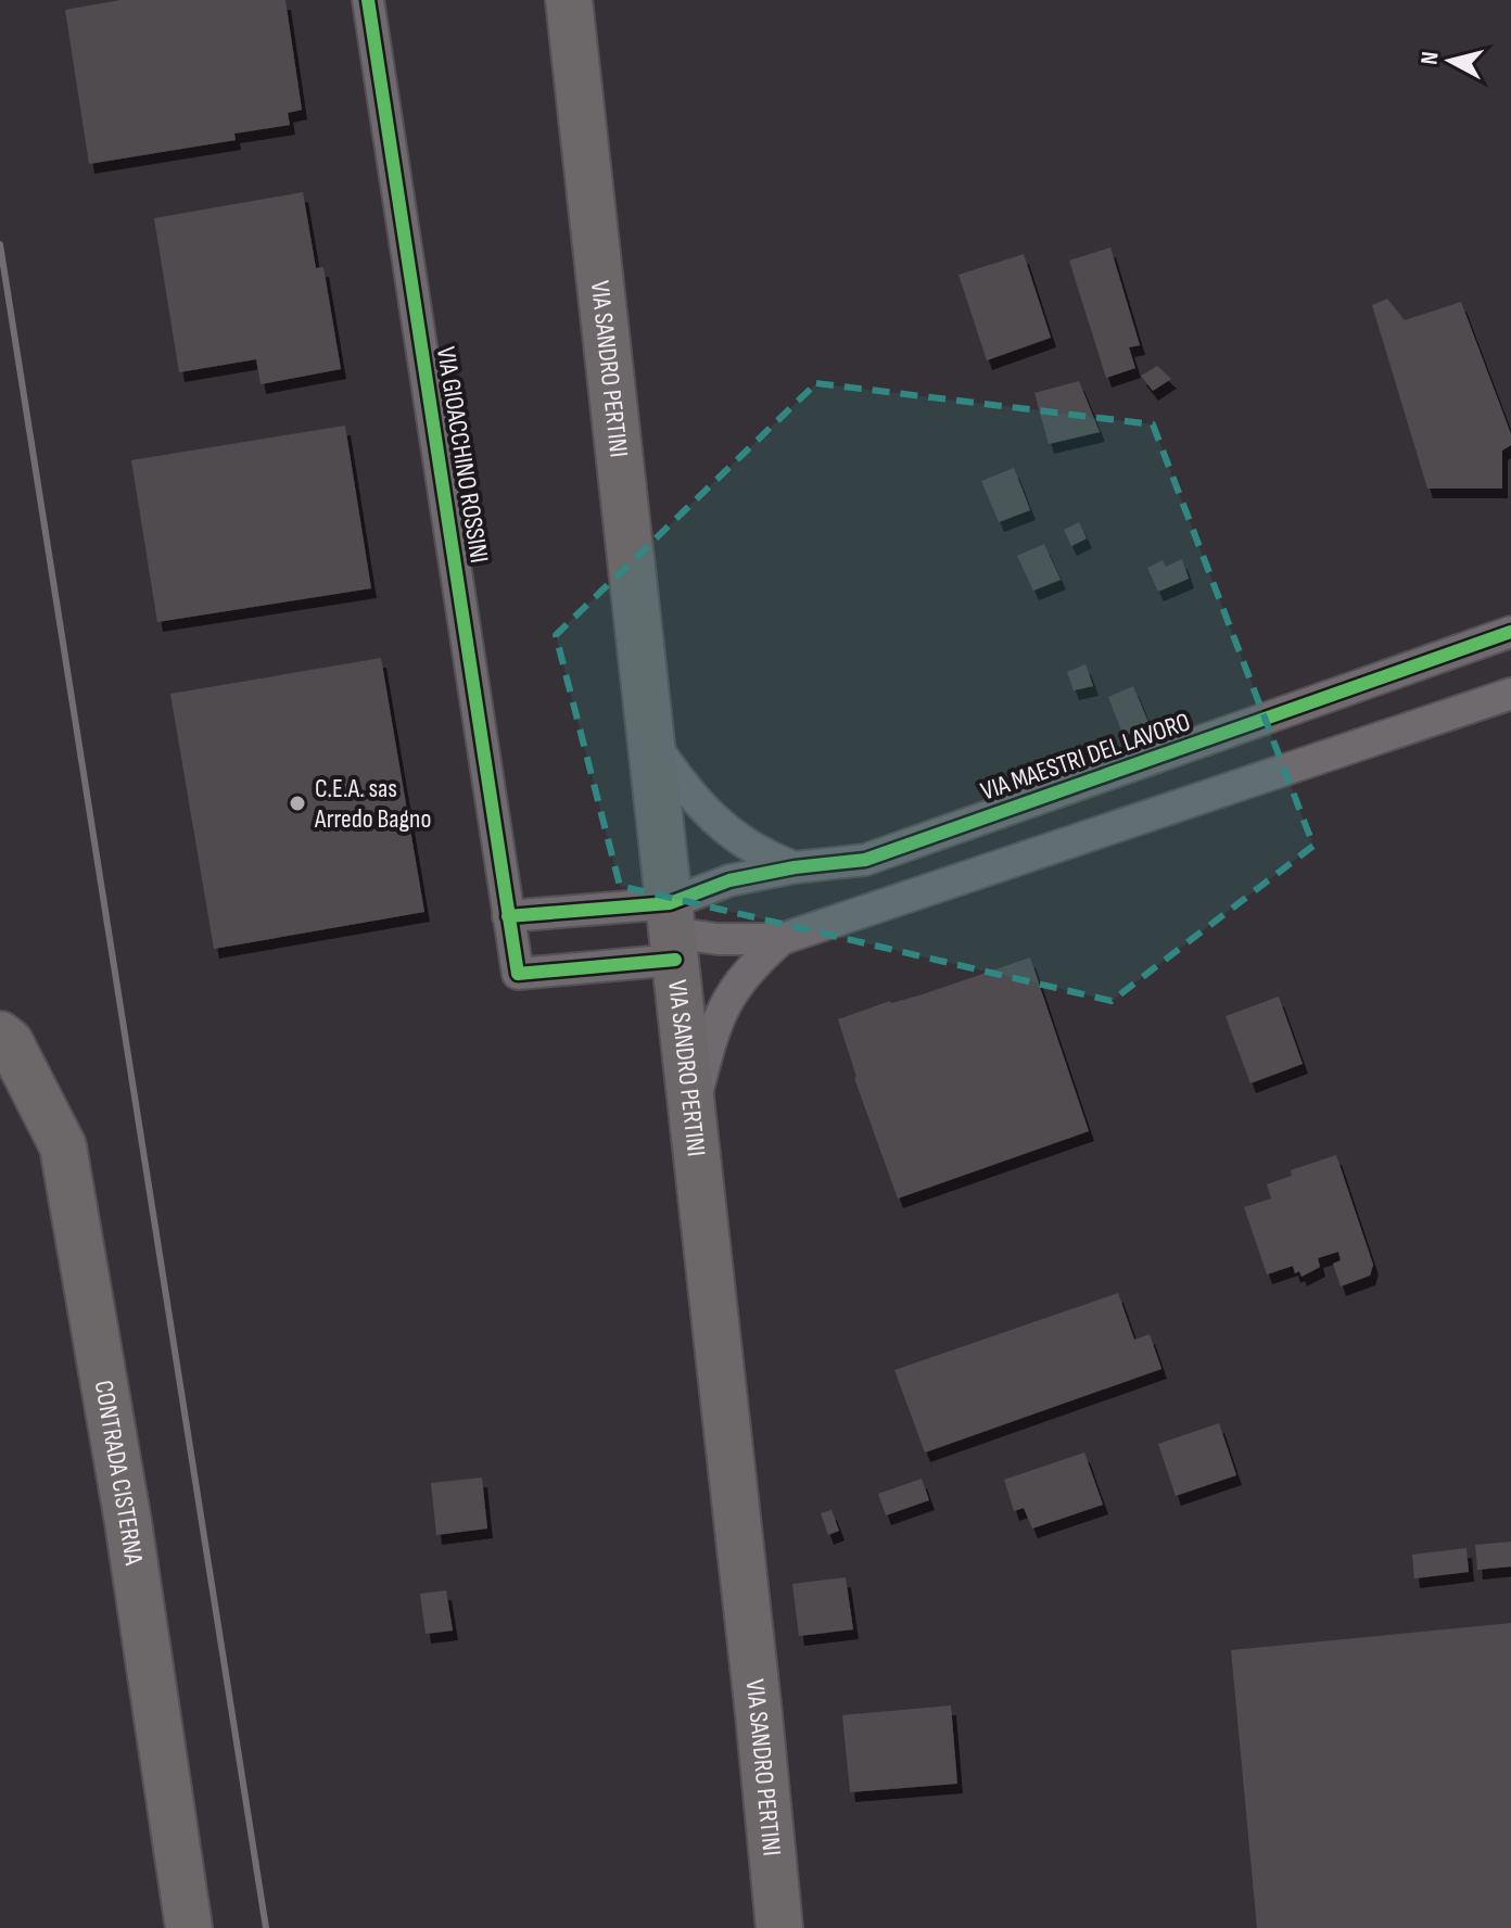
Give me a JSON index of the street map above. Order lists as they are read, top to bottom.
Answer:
{
  "streets": {
    "main road": ["VIA SANDRO PERTINI", "CONTRADA CISTERNA"],
    "street": ["VIA GIOACCHINO ROSSINI", "VIA MAESTRI DEL LAVORO"]
  },
  "crossings": [
    ["VIA SANDRO PERTINI", "VIA GIOACCHINO ROSSINI"],
    ["VIA SANDRO PERTINI", "VIA MAESTRI DEL LAVORO"],
    ["VIA GIOACCHINO ROSSINI", "VIA MAESTRI DEL LAVORO"]
  ],
  "places": ["C.E.A. sas Arredo Bagno"],
  "north": "left"
}
